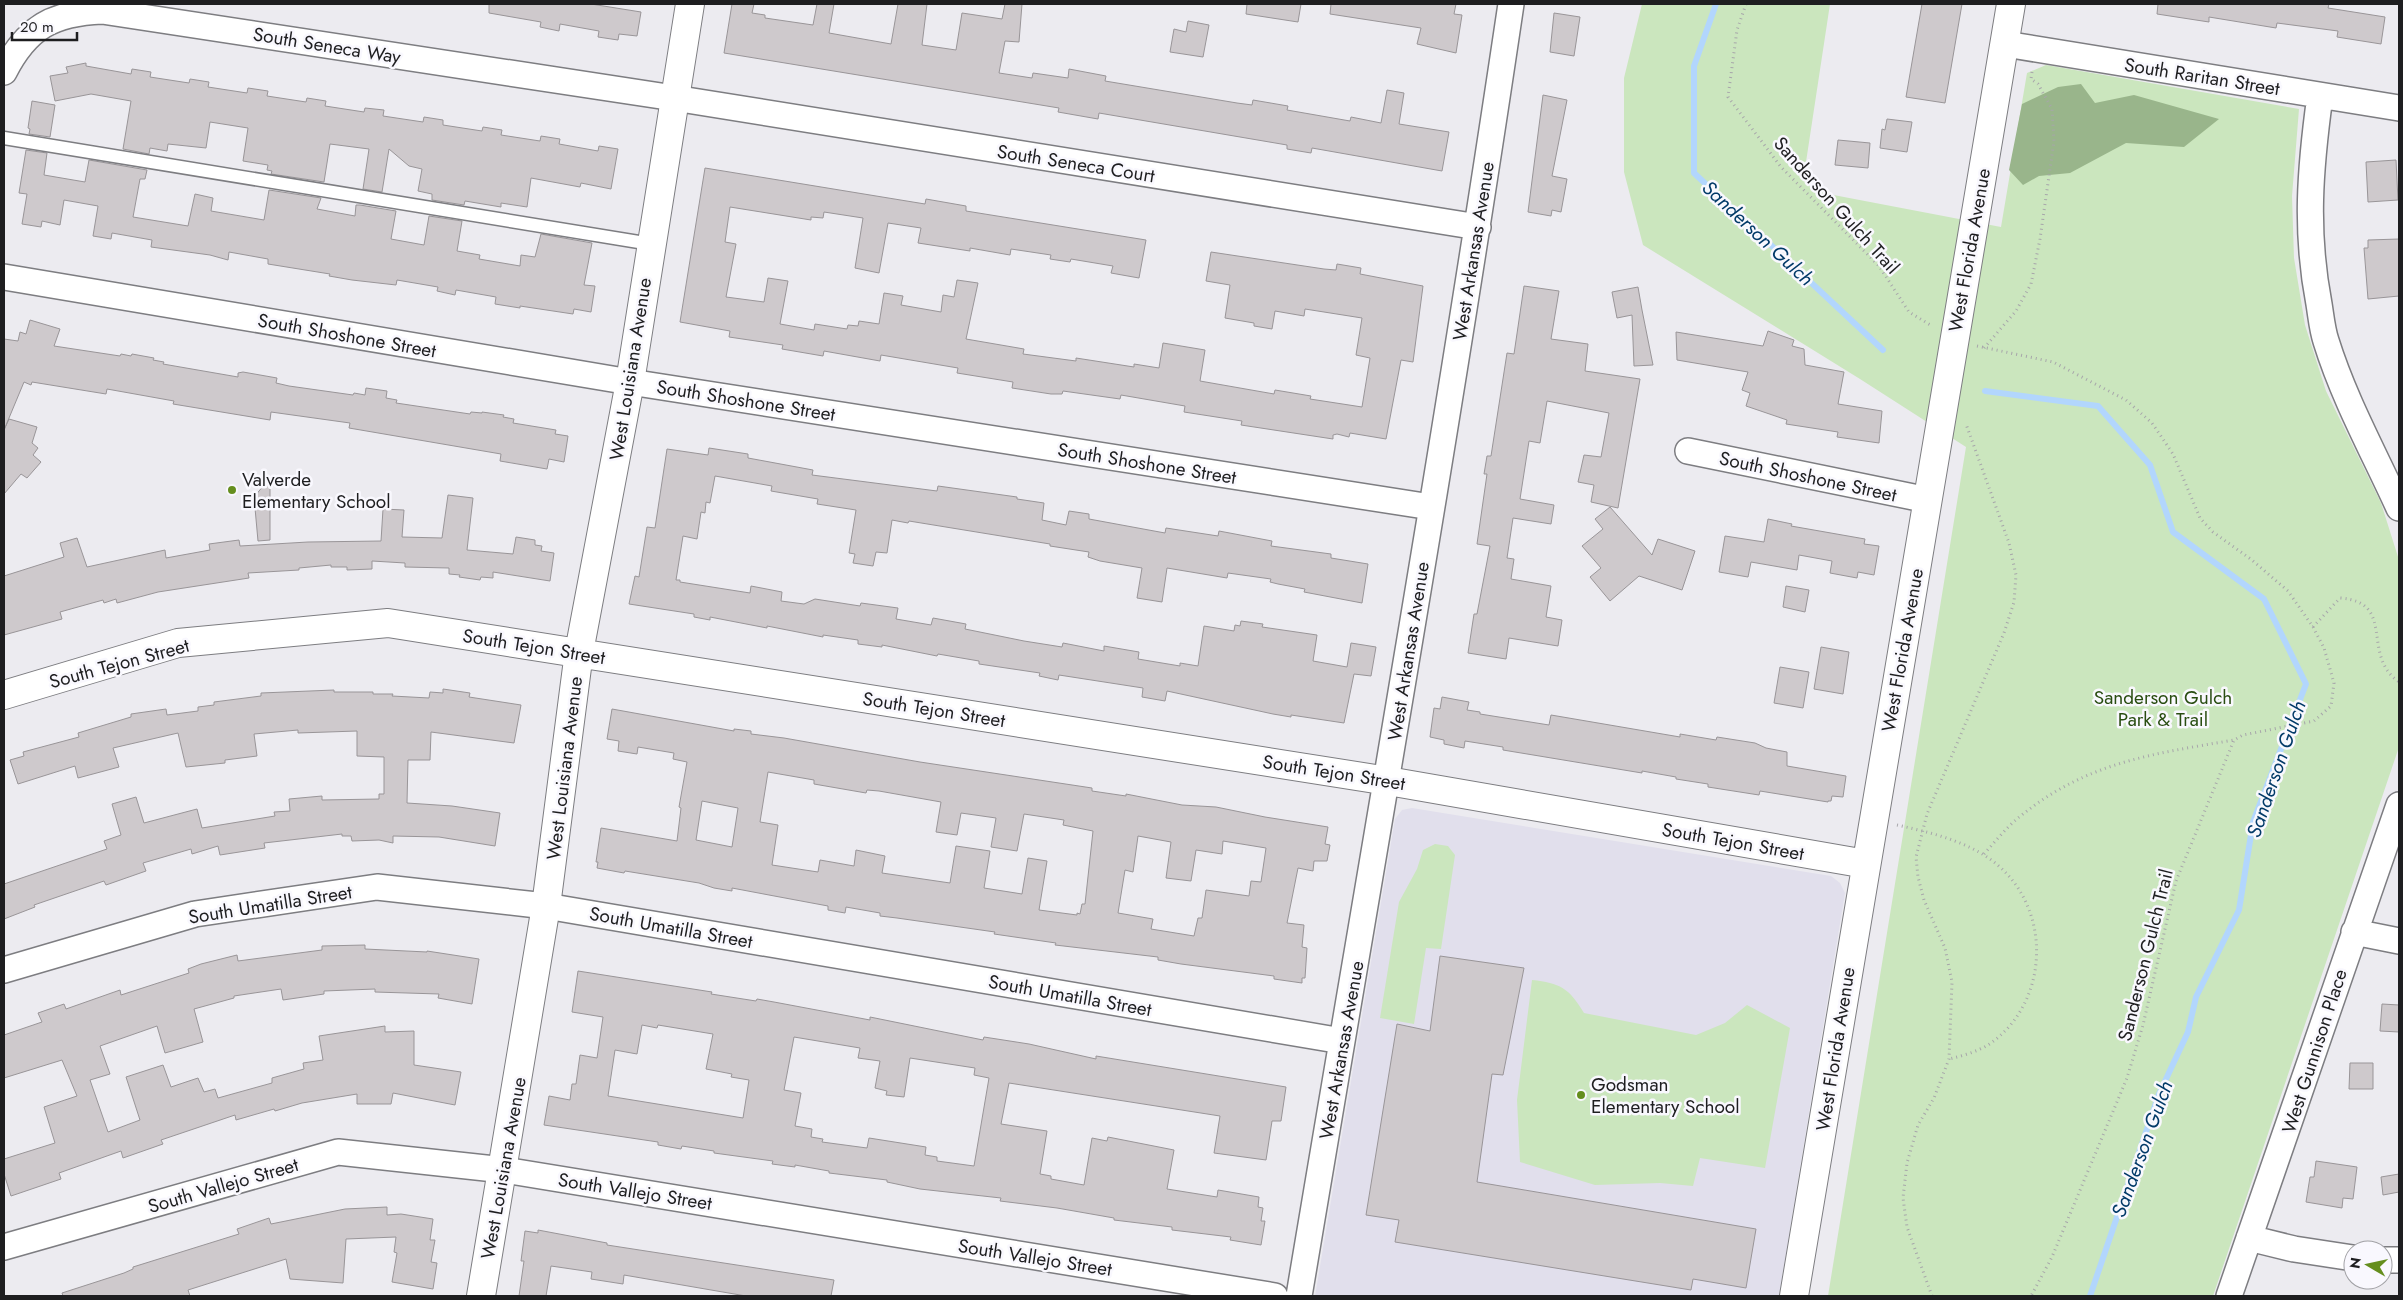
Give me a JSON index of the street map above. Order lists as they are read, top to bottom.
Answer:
{
  "streets": {
    "street": [
      "South Seneca Way",
      "South Raritan Street",
      "South Seneca Court",
      "West Florida Avenue",
      "West Arkansas Avenue",
      "South Shoshone Street",
      "West Louisiana Avenue",
      "South Tejon Street",
      "South Umatilla Street",
      "West Gunnison Place",
      "South Vallejo Street"
    ],
    "path": ["Sanderson Gulch Trail"]
  },
  "crossings": [
    ["South Seneca Way", "South Seneca Court"],
    ["South Seneca Way", "West Louisiana Avenue"],
    ["South Raritan Street", "West Florida Avenue"],
    ["South Seneca Court", "West Arkansas Avenue"],
    ["South Seneca Court", "West Louisiana Avenue"],
    ["West Florida Avenue", "South Shoshone Street"],
    ["West Florida Avenue", "South Tejon Street"],
    ["West Arkansas Avenue", "South Shoshone Street"],
    ["West Arkansas Avenue", "South Tejon Street"],
    ["West Arkansas Avenue", "South Umatilla Street"],
    ["South Shoshone Street", "West Louisiana Avenue"],
    ["West Louisiana Avenue", "South Tejon Street"],
    ["West Louisiana Avenue", "South Umatilla Street"],
    ["West Louisiana Avenue", "South Vallejo Street"]
  ],
  "water": ["Sanderson Gulch"],
  "parks": ["Sanderson Gulch Park & Trail"],
  "places": ["Valverde Elementary School", "Godsman Elementary School"],
  "scale_bar": "20 m",
  "north": "left"
}
